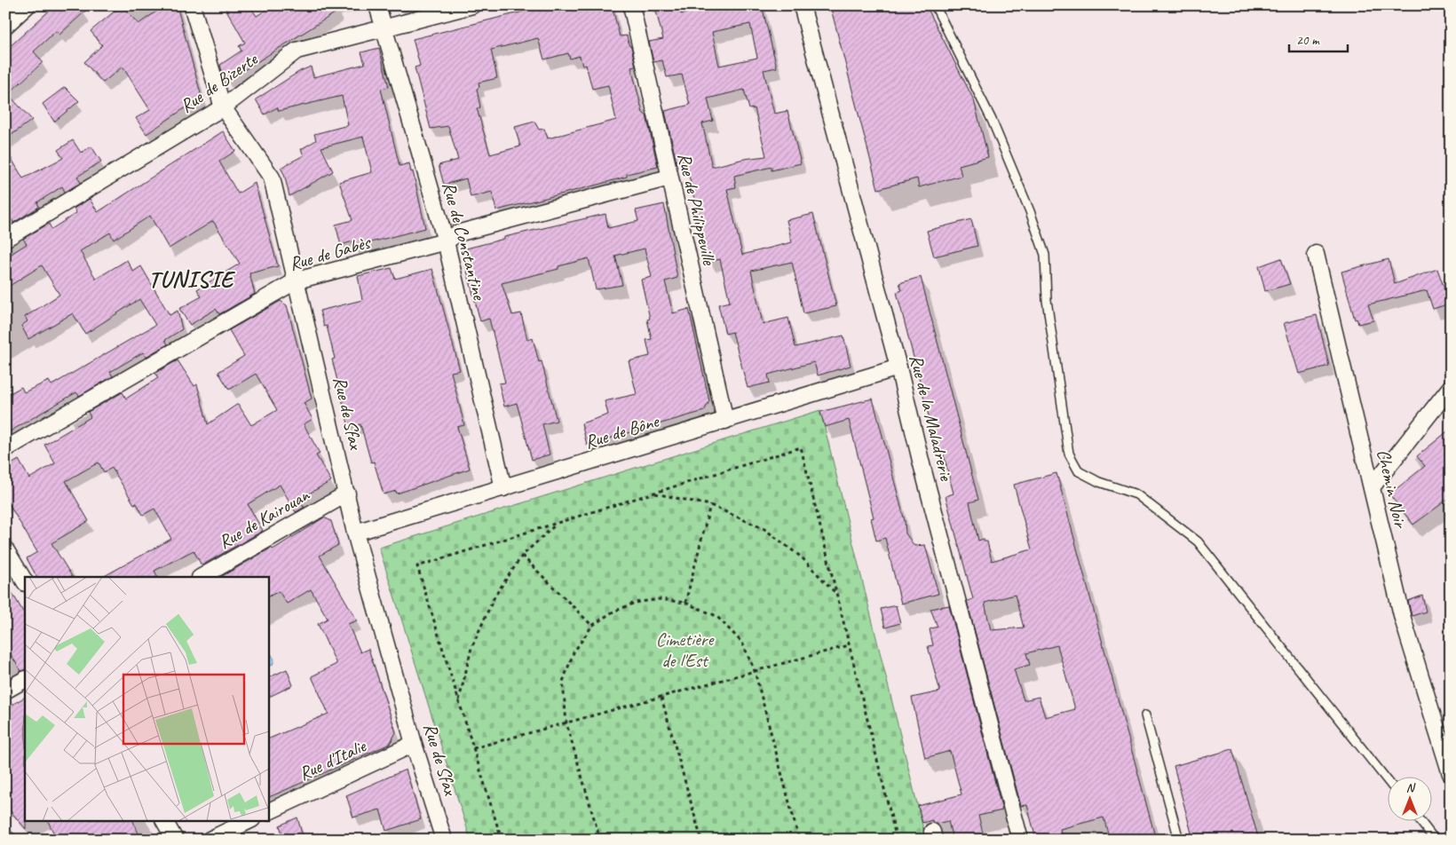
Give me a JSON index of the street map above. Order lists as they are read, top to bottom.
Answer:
{
  "streets": {
    "street": [
      "Rue de Bizerte",
      "Rue de Philippeville",
      "Rue de Constantine",
      "Rue de Gabès",
      "Rue de Sfax",
      "Rue de la Maladrerie",
      "Rue de Bône",
      "Chemin Noir",
      "Rue de Kairouan",
      "Rue d'Italie"
    ]
  },
  "crossings": [
    ["Rue de Bizerte", "Rue de Constantine"],
    ["Rue de Bizerte", "Rue de Sfax"],
    ["Rue de Philippeville", "Rue de Gabès"],
    ["Rue de Philippeville", "Rue de Bône"],
    ["Rue de Constantine", "Rue de Gabès"],
    ["Rue de Constantine", "Rue de Bône"],
    ["Rue de Gabès", "Rue de Sfax"],
    ["Rue de Sfax", "Rue de Bône"],
    ["Rue de Sfax", "Rue de Kairouan"],
    ["Rue de Sfax", "Rue d'Italie"],
    ["Rue de la Maladrerie", "Rue de Bône"]
  ],
  "districts": ["TUNISIE"],
  "parks": ["Cimetière de l'Est"],
  "scale_bar": "20 m",
  "north": "top"
}
